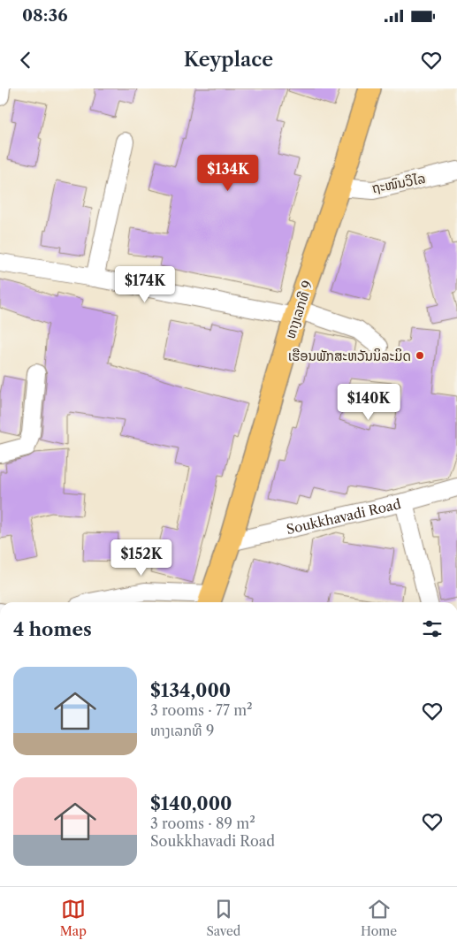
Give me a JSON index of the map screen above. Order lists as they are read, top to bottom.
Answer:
{
  "streets": {
    "main road": ["ທາງເລກທີ 9"],
    "street": ["ຖະໜົນວິໄລ", "Soukkhavadi Road"]
  },
  "crossings": [
    ["ຖະໜົນວິໄລ", "ທາງເລກທີ 9"],
    ["ທາງເລກທີ 9", "Soukkhavadi Road"]
  ],
  "places": ["ເຮືອນພັກສະຫວັນນິລະມິດ"],
  "page": {
    "status": "08:36",
    "header": "Keyplace",
    "price": [
      "$134K",
      "$174K",
      "$140K",
      "$152K"
    ],
    "heading": "4 homes",
    "list": [
      {
        "name": "$134,000",
        "note": "3 rooms · 77 m² · ທາງເລກທີ 9"
      },
      {
        "name": "$140,000",
        "note": "3 rooms · 89 m² · Soukkhavadi Road"
      }
    ],
    "tabs": ["Map", "Saved", "Home"]
  }
}
